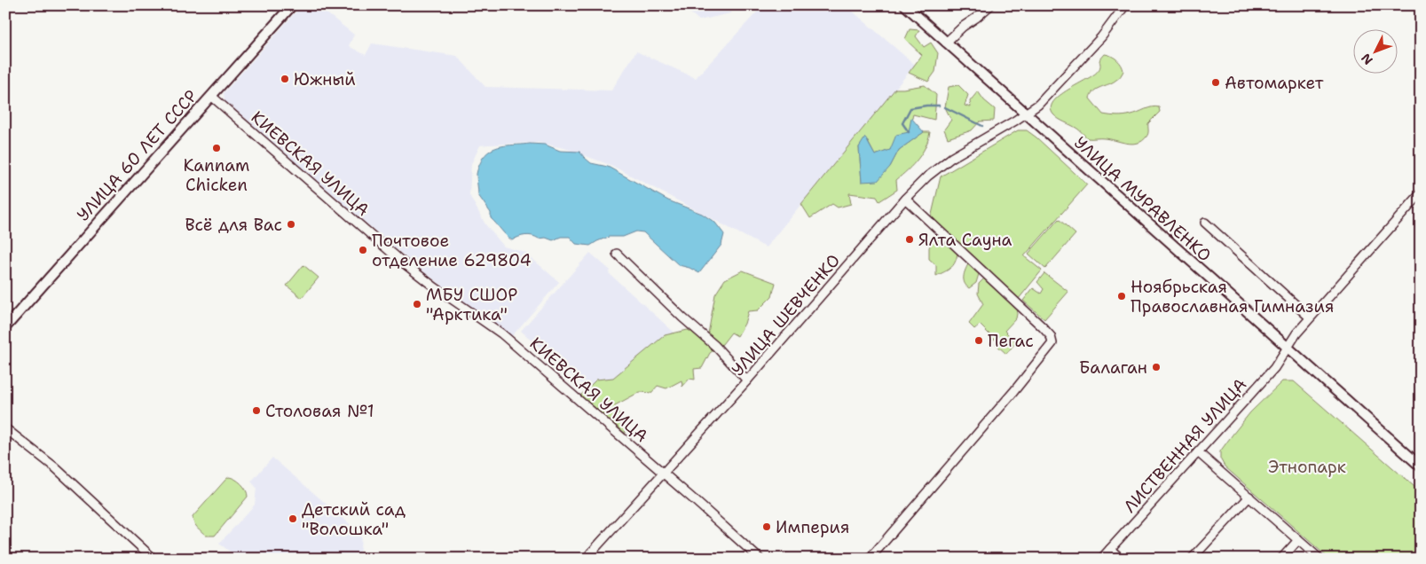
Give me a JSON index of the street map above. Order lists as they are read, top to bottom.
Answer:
{
  "streets": {
    "main road": ["УЛИЦА 60 ЛЕТ СССР", "УЛИЦА МУРАВЛЕНКО"],
    "street": ["КИЕВСКАЯ УЛИЦА", "УЛИЦА ШЕВЧЕНКО", "ЛИСТВЕННАЯ УЛИЦА"]
  },
  "crossings": [
    ["УЛИЦА 60 ЛЕТ СССР", "КИЕВСКАЯ УЛИЦА"],
    ["КИЕВСКАЯ УЛИЦА", "УЛИЦА ШЕВЧЕНКО"],
    ["УЛИЦА МУРАВЛЕНКО", "УЛИЦА ШЕВЧЕНКО"],
    ["УЛИЦА МУРАВЛЕНКО", "ЛИСТВЕННАЯ УЛИЦА"]
  ],
  "parks": ["Этнопарк"],
  "places": [
    "Южный",
    "Автомаркет",
    "Kannam Chicken",
    "Всё для Вас",
    "Ялта Сауна",
    "Почтовое отделение 629804",
    "Ноябрьская Православная Гимназия",
    "МБУ СШОР \"Арктика\"",
    "Пегас",
    "Балаган",
    "Столовая №1",
    "Детский сад \"Волошка\"",
    "Империя"
  ],
  "north": "bottom left"
}
